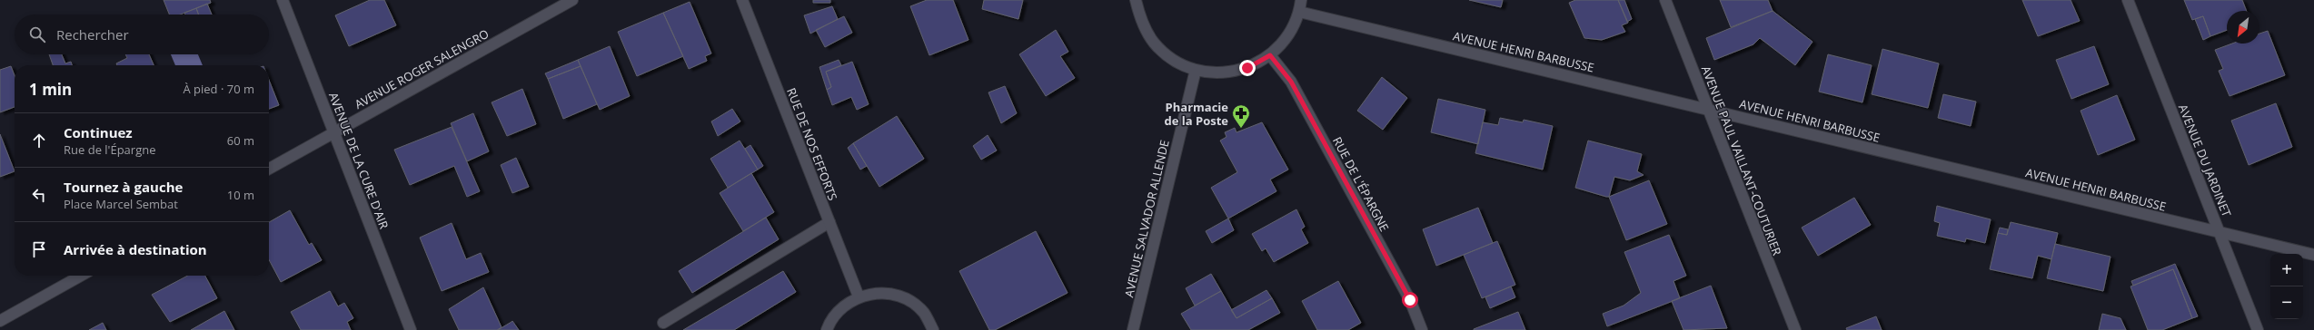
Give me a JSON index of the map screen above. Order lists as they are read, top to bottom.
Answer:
{
  "streets": {
    "street": [
      "AVENUE HENRI BARBUSSE",
      "AVENUE ROGER SALENGRO",
      "RUE DE NOS EFFORTS",
      "AVENUE DE LA CURE D'AIR",
      "AVENUE PAUL VAILLANT-COUTURIER",
      "AVENUE DU JARDINET",
      "RUE DE L'ÉPARGNE",
      "AVENUE SALVADOR ALLENDE"
    ]
  },
  "crossings": [
    ["AVENUE HENRI BARBUSSE", "AVENUE PAUL VAILLANT-COUTURIER"],
    ["AVENUE HENRI BARBUSSE", "AVENUE DU JARDINET"],
    ["AVENUE ROGER SALENGRO", "AVENUE DE LA CURE D'AIR"]
  ],
  "places": {
    "pharmacy": ["Pharmacie de la Poste"]
  },
  "north": "bottom left",
  "page": {
    "search": "Rechercher",
    "heading": ["1 min", "À pied · 70 m"],
    "list": [
      ["Continuez", "Rue de l'Épargne", "60 m"],
      ["Tournez à gauche", "Place Marcel Sembat", "10 m"],
      "Arrivée à destination"
    ],
    "map_buttons": ["+", "−"]
  }
}
